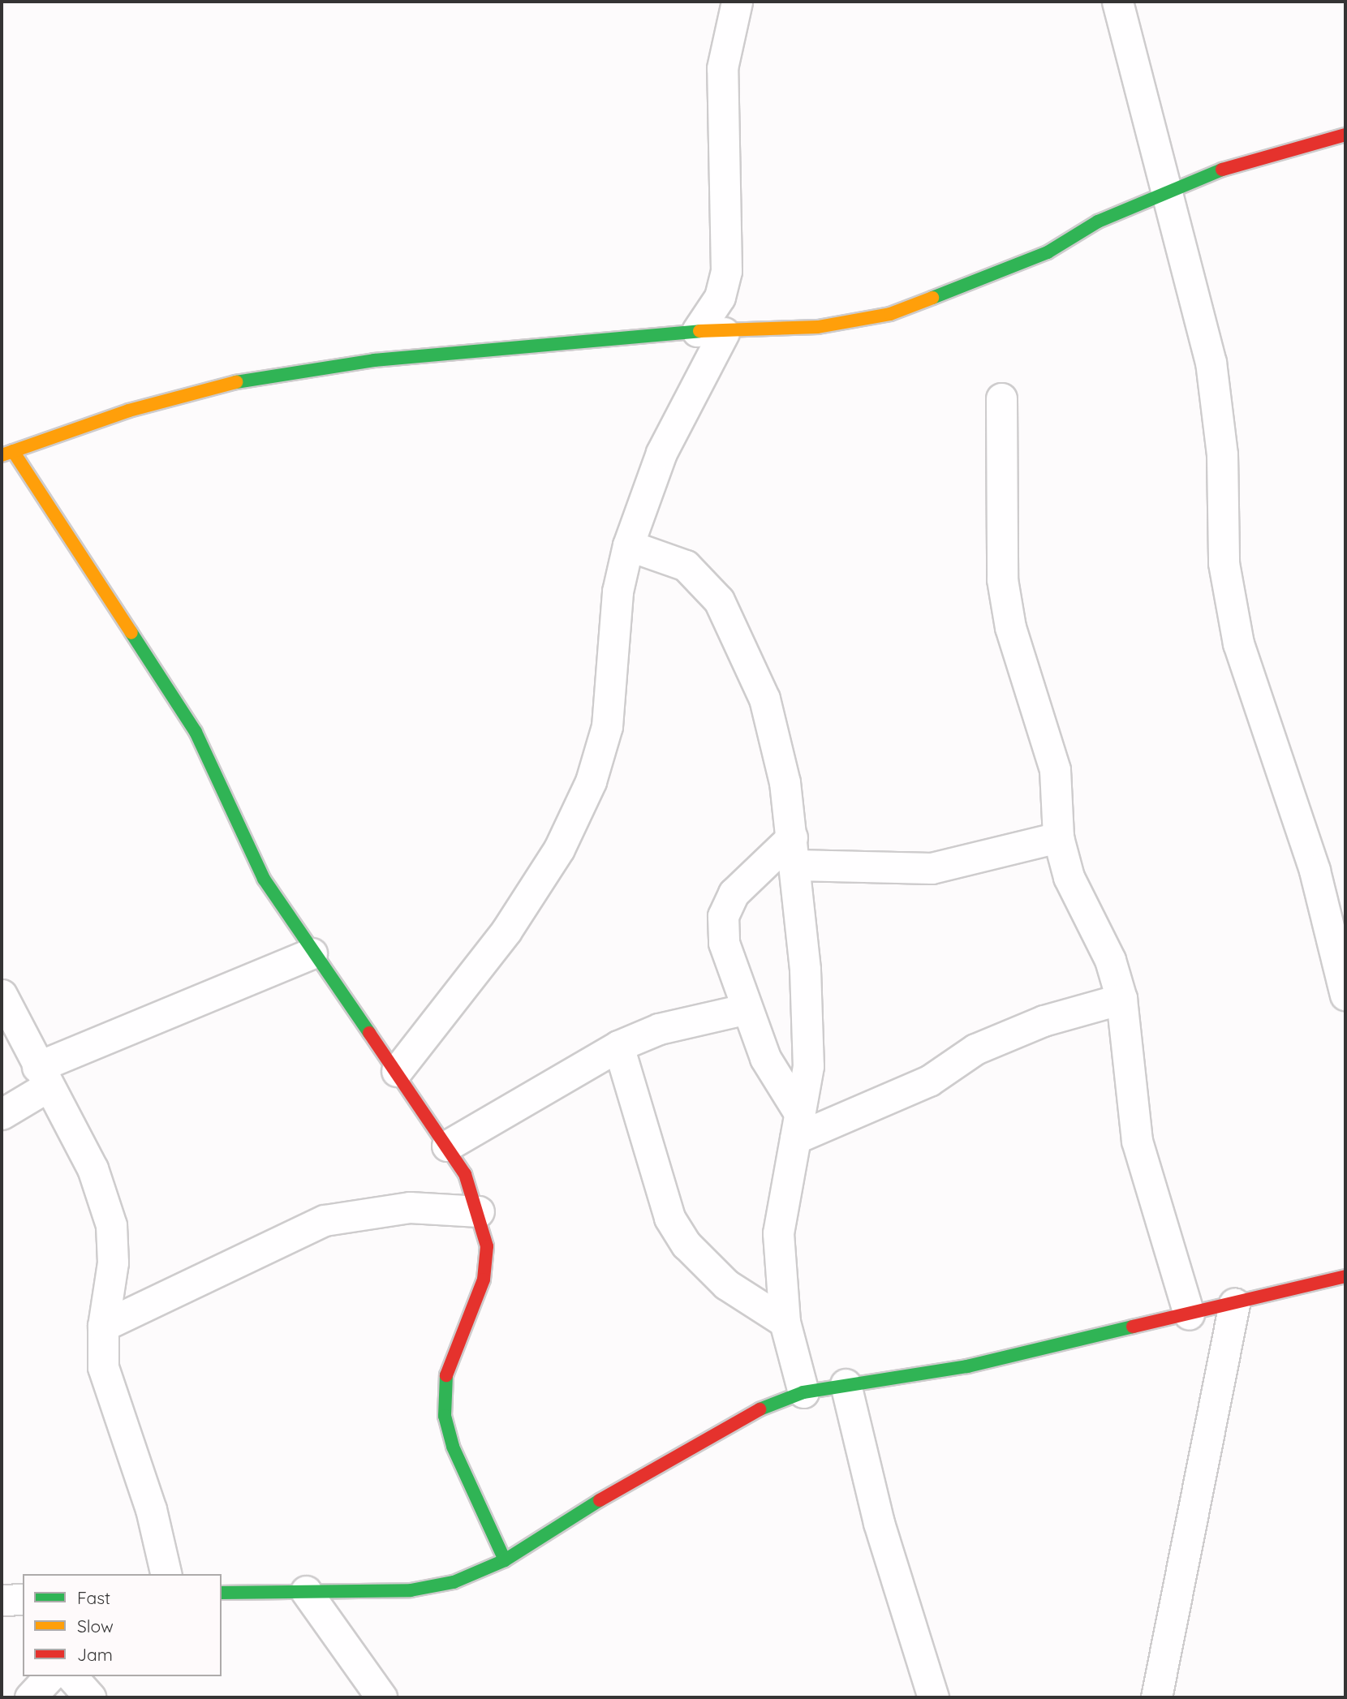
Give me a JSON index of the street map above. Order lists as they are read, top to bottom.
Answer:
{
  "legend": ["Fast", "Slow", "Jam"]
}
